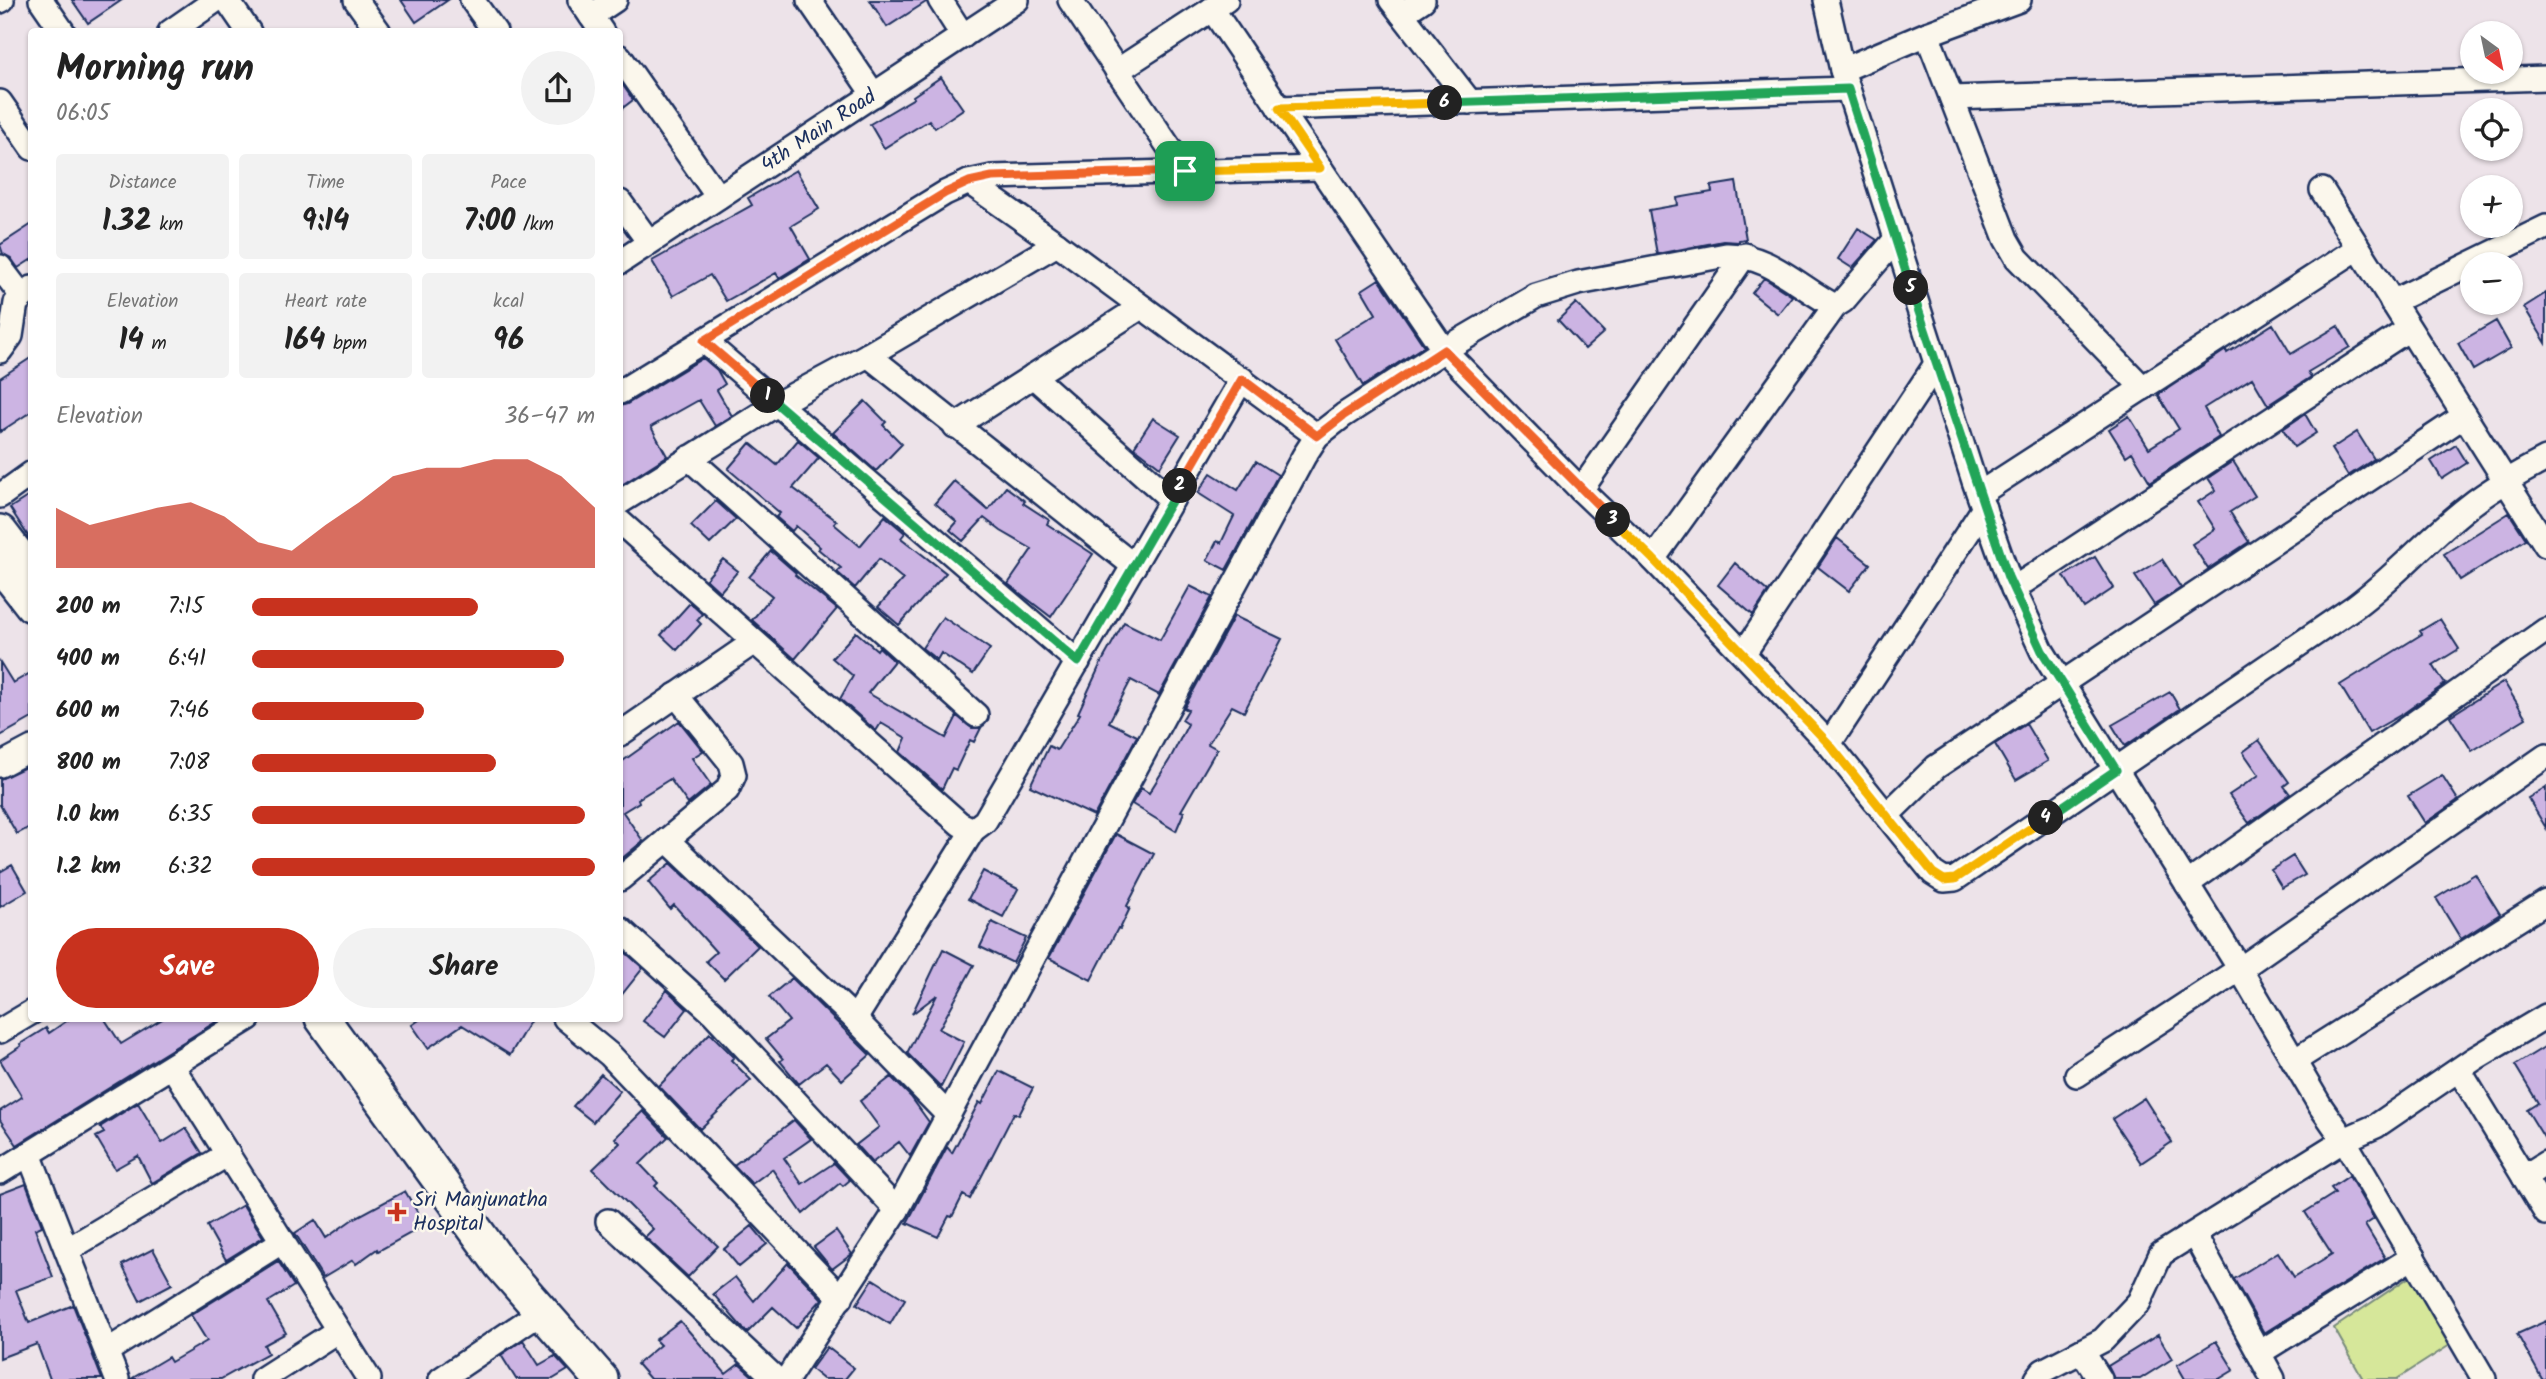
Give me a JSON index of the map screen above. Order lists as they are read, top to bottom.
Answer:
{
  "streets": {
    "street": ["4th Main Road"]
  },
  "places": {
    "health": ["Sri Manjunatha Hospital"]
  },
  "north": "bottom right",
  "page": {
    "map_buttons": ["+", "−"],
    "heading": ["Morning run", "06:05"],
    "pins": [
      "6",
      "5",
      "1",
      "2",
      "3",
      "4"
    ],
    "stats": [
      ["Distance", "1.32 km"],
      ["Time", "9:14"],
      ["Pace", "7:00 /km"],
      ["Elevation", "14 m"],
      ["Heart rate", "164 bpm"],
      ["kcal", "96"]
    ],
    "chart": ["Elevation", "36–47 m"],
    "list": [
      {
        "name": "200 m",
        "note": "7:15"
      },
      {
        "name": "400 m",
        "note": "6:41"
      },
      {
        "name": "600 m",
        "note": "7:46"
      },
      {
        "name": "800 m",
        "note": "7:08"
      },
      {
        "name": "1.0 km",
        "note": "6:35"
      },
      {
        "name": "1.2 km",
        "note": "6:32"
      }
    ],
    "buttons": ["Save", "Share"]
  }
}
